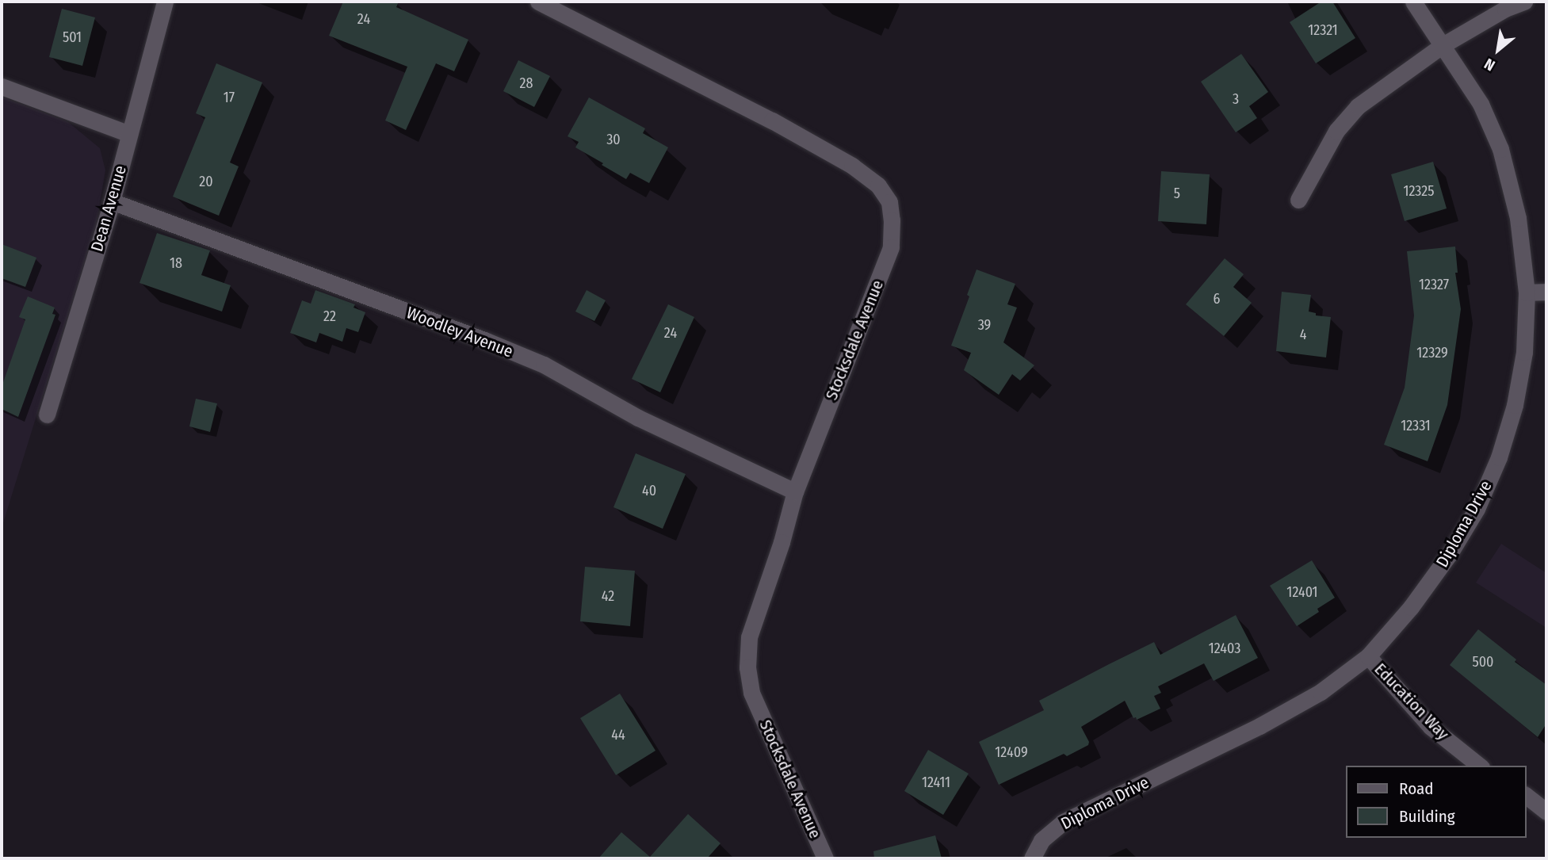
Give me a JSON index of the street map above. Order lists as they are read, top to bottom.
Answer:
{
  "streets": {
    "street": [
      "Dean Avenue",
      "Woodley Avenue",
      "Stocksdale Avenue",
      "Diploma Drive",
      "Education Way"
    ]
  },
  "crossings": [
    ["Dean Avenue", "Woodley Avenue"],
    ["Woodley Avenue", "Stocksdale Avenue"],
    ["Diploma Drive", "Education Way"]
  ],
  "house_numbers": [
    "24",
    "12321",
    "501",
    "28",
    "17",
    "3",
    "30",
    "20",
    "12325",
    "5",
    "18",
    "12327",
    "6",
    "22",
    "39",
    "24",
    "4",
    "12329",
    "12331",
    "40",
    "12401",
    "42",
    "12403",
    "500",
    "44",
    "12409",
    "12411"
  ],
  "legend": ["Road", "Building"],
  "north": "bottom left"
}
